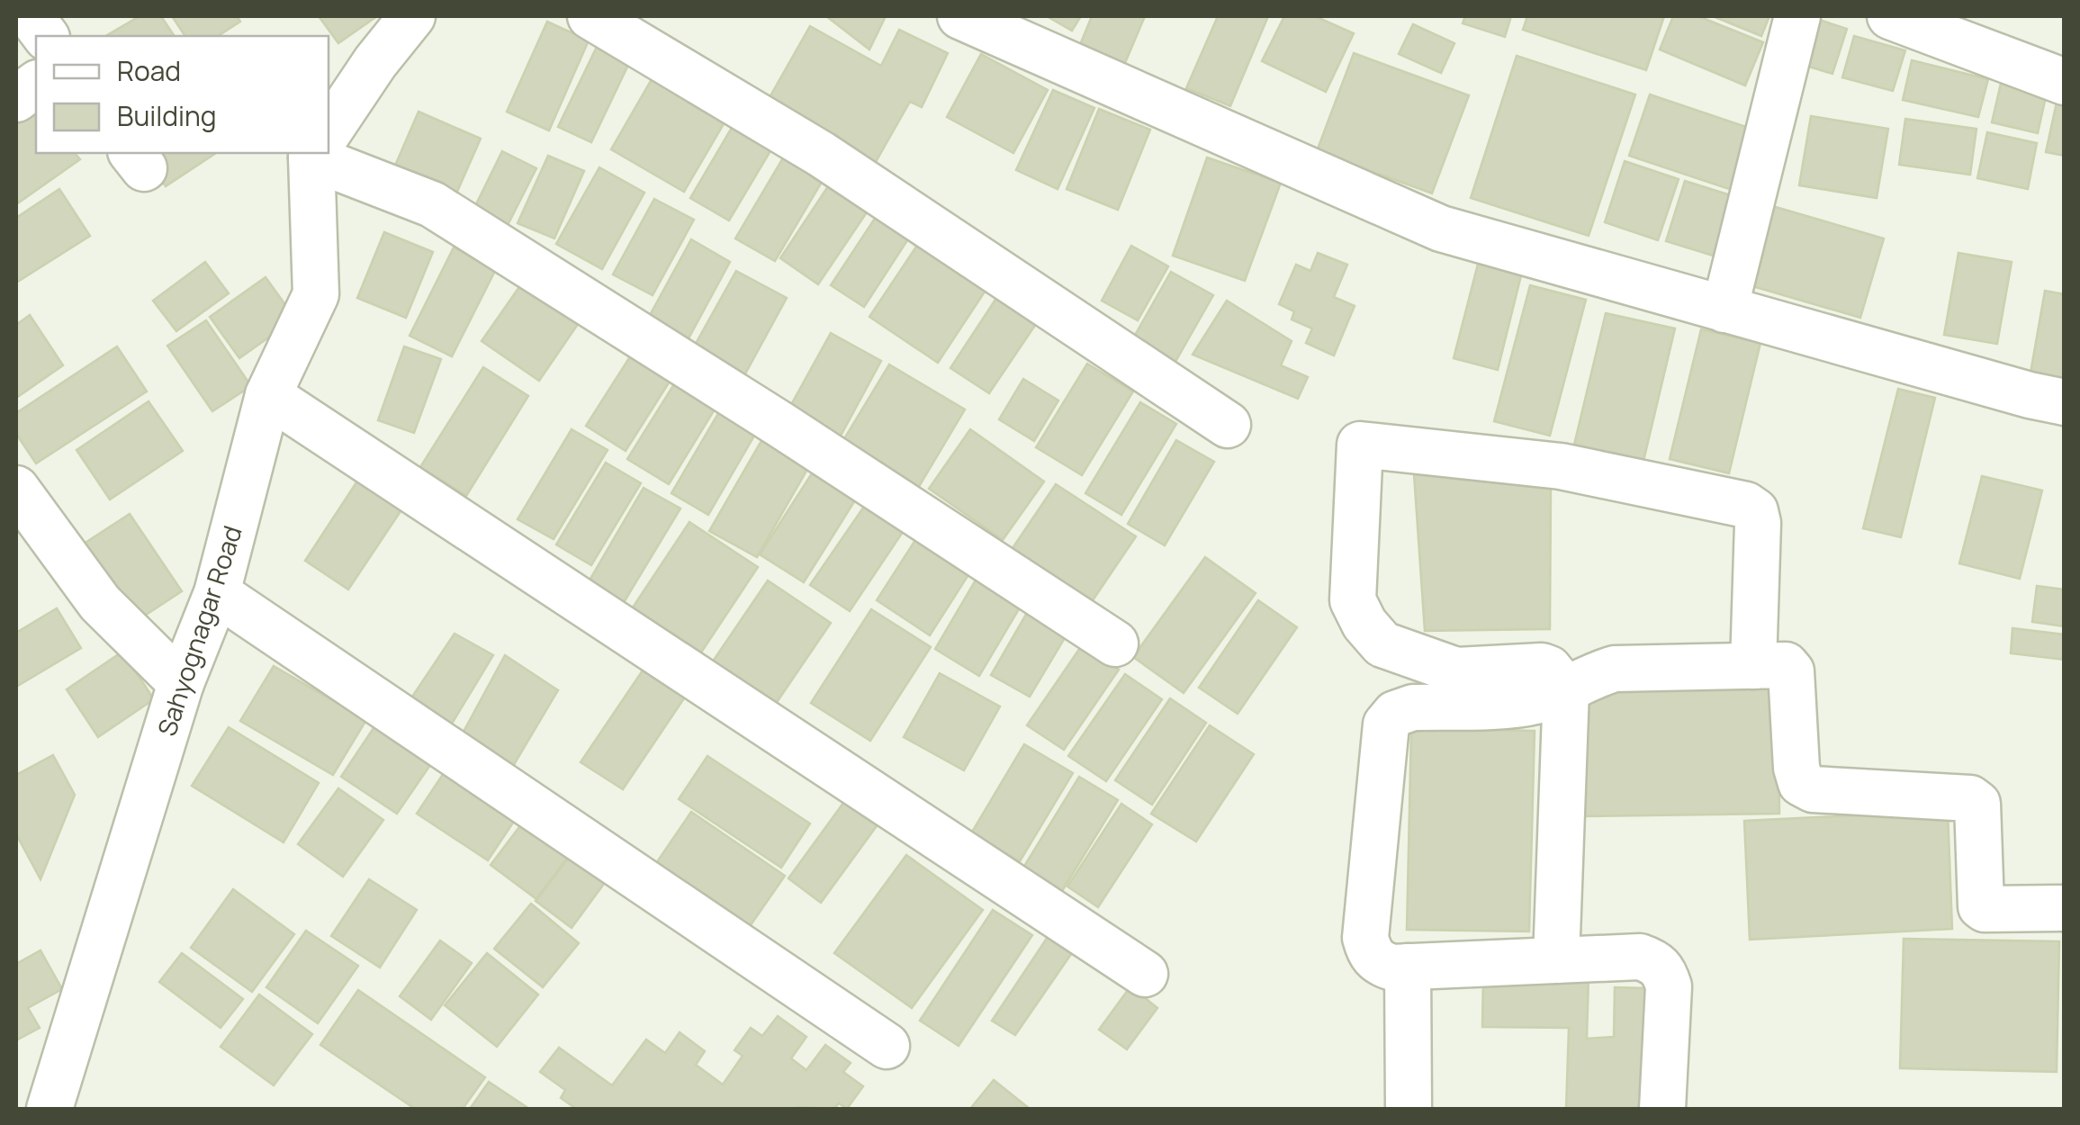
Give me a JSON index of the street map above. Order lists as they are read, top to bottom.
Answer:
{
  "streets": {
    "street": ["Sahyognagar Road"]
  },
  "legend": ["Road", "Building"]
}
